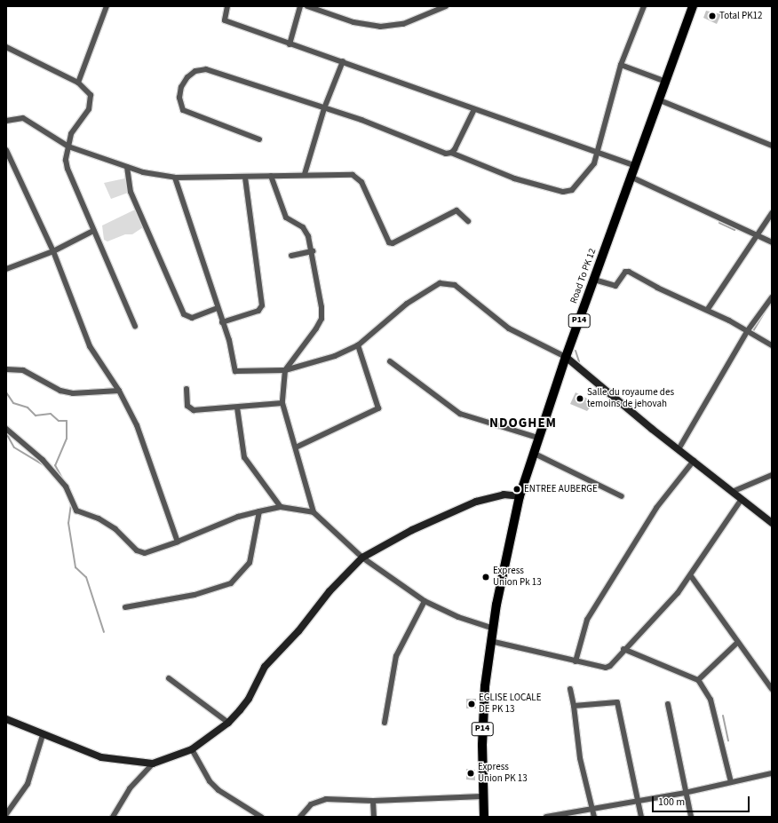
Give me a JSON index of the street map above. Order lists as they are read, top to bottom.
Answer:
{
  "streets": {
    "main road": ["Road To PK 12", "P14"]
  },
  "crossings": [
    ["Road To PK 12", "P14"]
  ],
  "districts": ["NDOGHEM"],
  "places": [
    "Total PK12",
    "Salle du royaume des temoins de jehovah",
    "ENTREE AUBERGE",
    "Express Union Pk 13",
    "EGLISE LOCALE DE PK 13",
    "Express Union PK 13"
  ],
  "scale_bar": "100 m"
}
